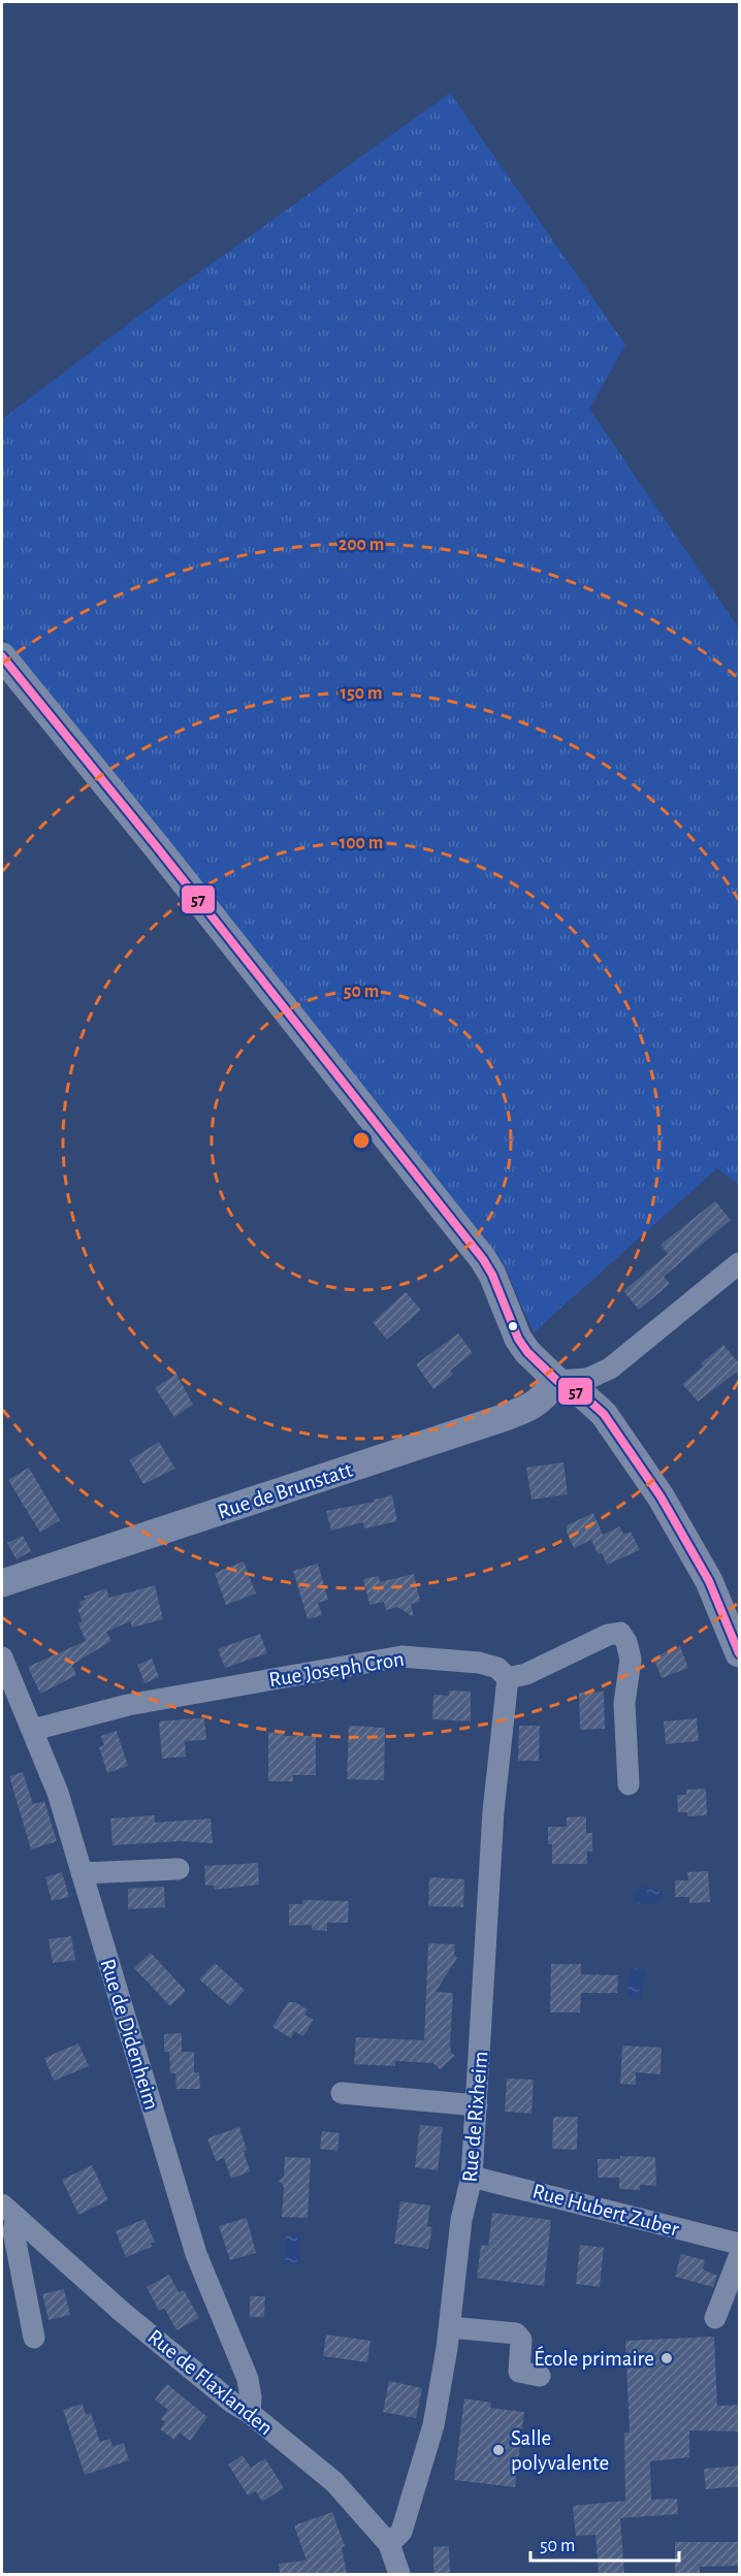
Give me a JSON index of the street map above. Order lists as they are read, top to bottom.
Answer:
{
  "streets": {
    "main road": ["Rue de Brunstatt"],
    "street": [
      "Rue Joseph Cron",
      "Rue de Didenheim",
      "Rue de Rixheim",
      "Rue Hubert Zuber",
      "Rue de Flaxlanden"
    ]
  },
  "crossings": [
    ["Rue Joseph Cron", "Rue de Didenheim"],
    ["Rue Joseph Cron", "Rue de Rixheim"],
    ["Rue de Didenheim", "Rue de Flaxlanden"],
    ["Rue de Rixheim", "Rue Hubert Zuber"],
    ["Rue de Rixheim", "Rue de Flaxlanden"]
  ],
  "places": ["École primaire", "Salle polyvalente"],
  "lines": ["transit line 57"],
  "scale_bar": "50 m",
  "rings": [
    "200 m",
    "150 m",
    "100 m",
    "50 m"
  ]
}
